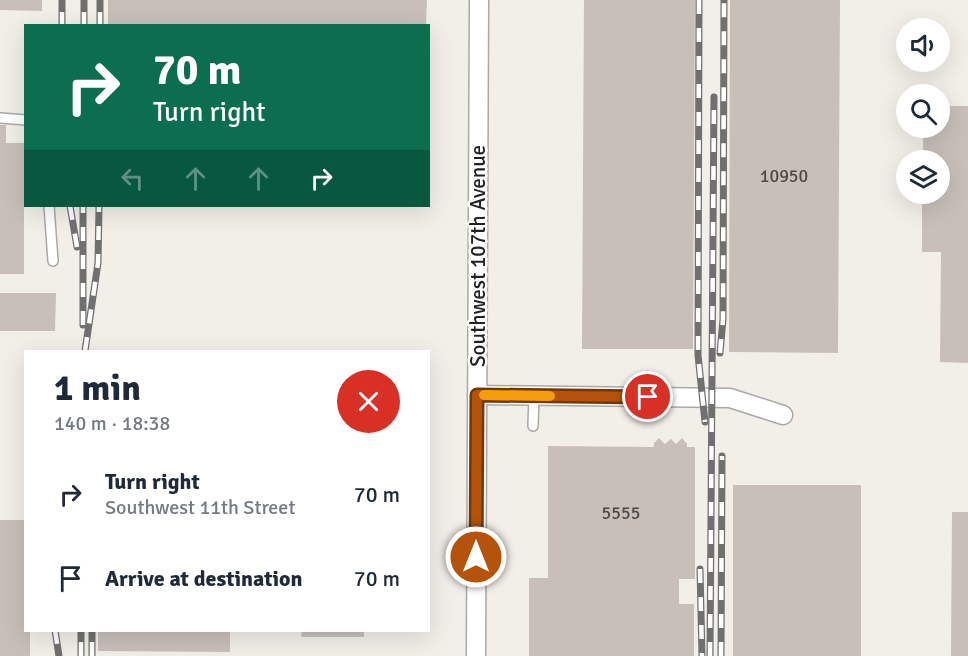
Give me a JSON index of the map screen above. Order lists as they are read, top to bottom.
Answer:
{
  "streets": {
    "street": ["Southwest 107th Avenue"]
  },
  "house_numbers": ["10950", "5555"],
  "page": {
    "turn": ["70 m", "Turn right"],
    "heading": ["1 min", "140 m · 18:38"],
    "list": [
      {
        "name": "Turn right",
        "note": "Southwest 11th Street",
        "value": "70 m"
      },
      {
        "name": "Arrive at destination",
        "value": "70 m"
      }
    ]
  }
}
